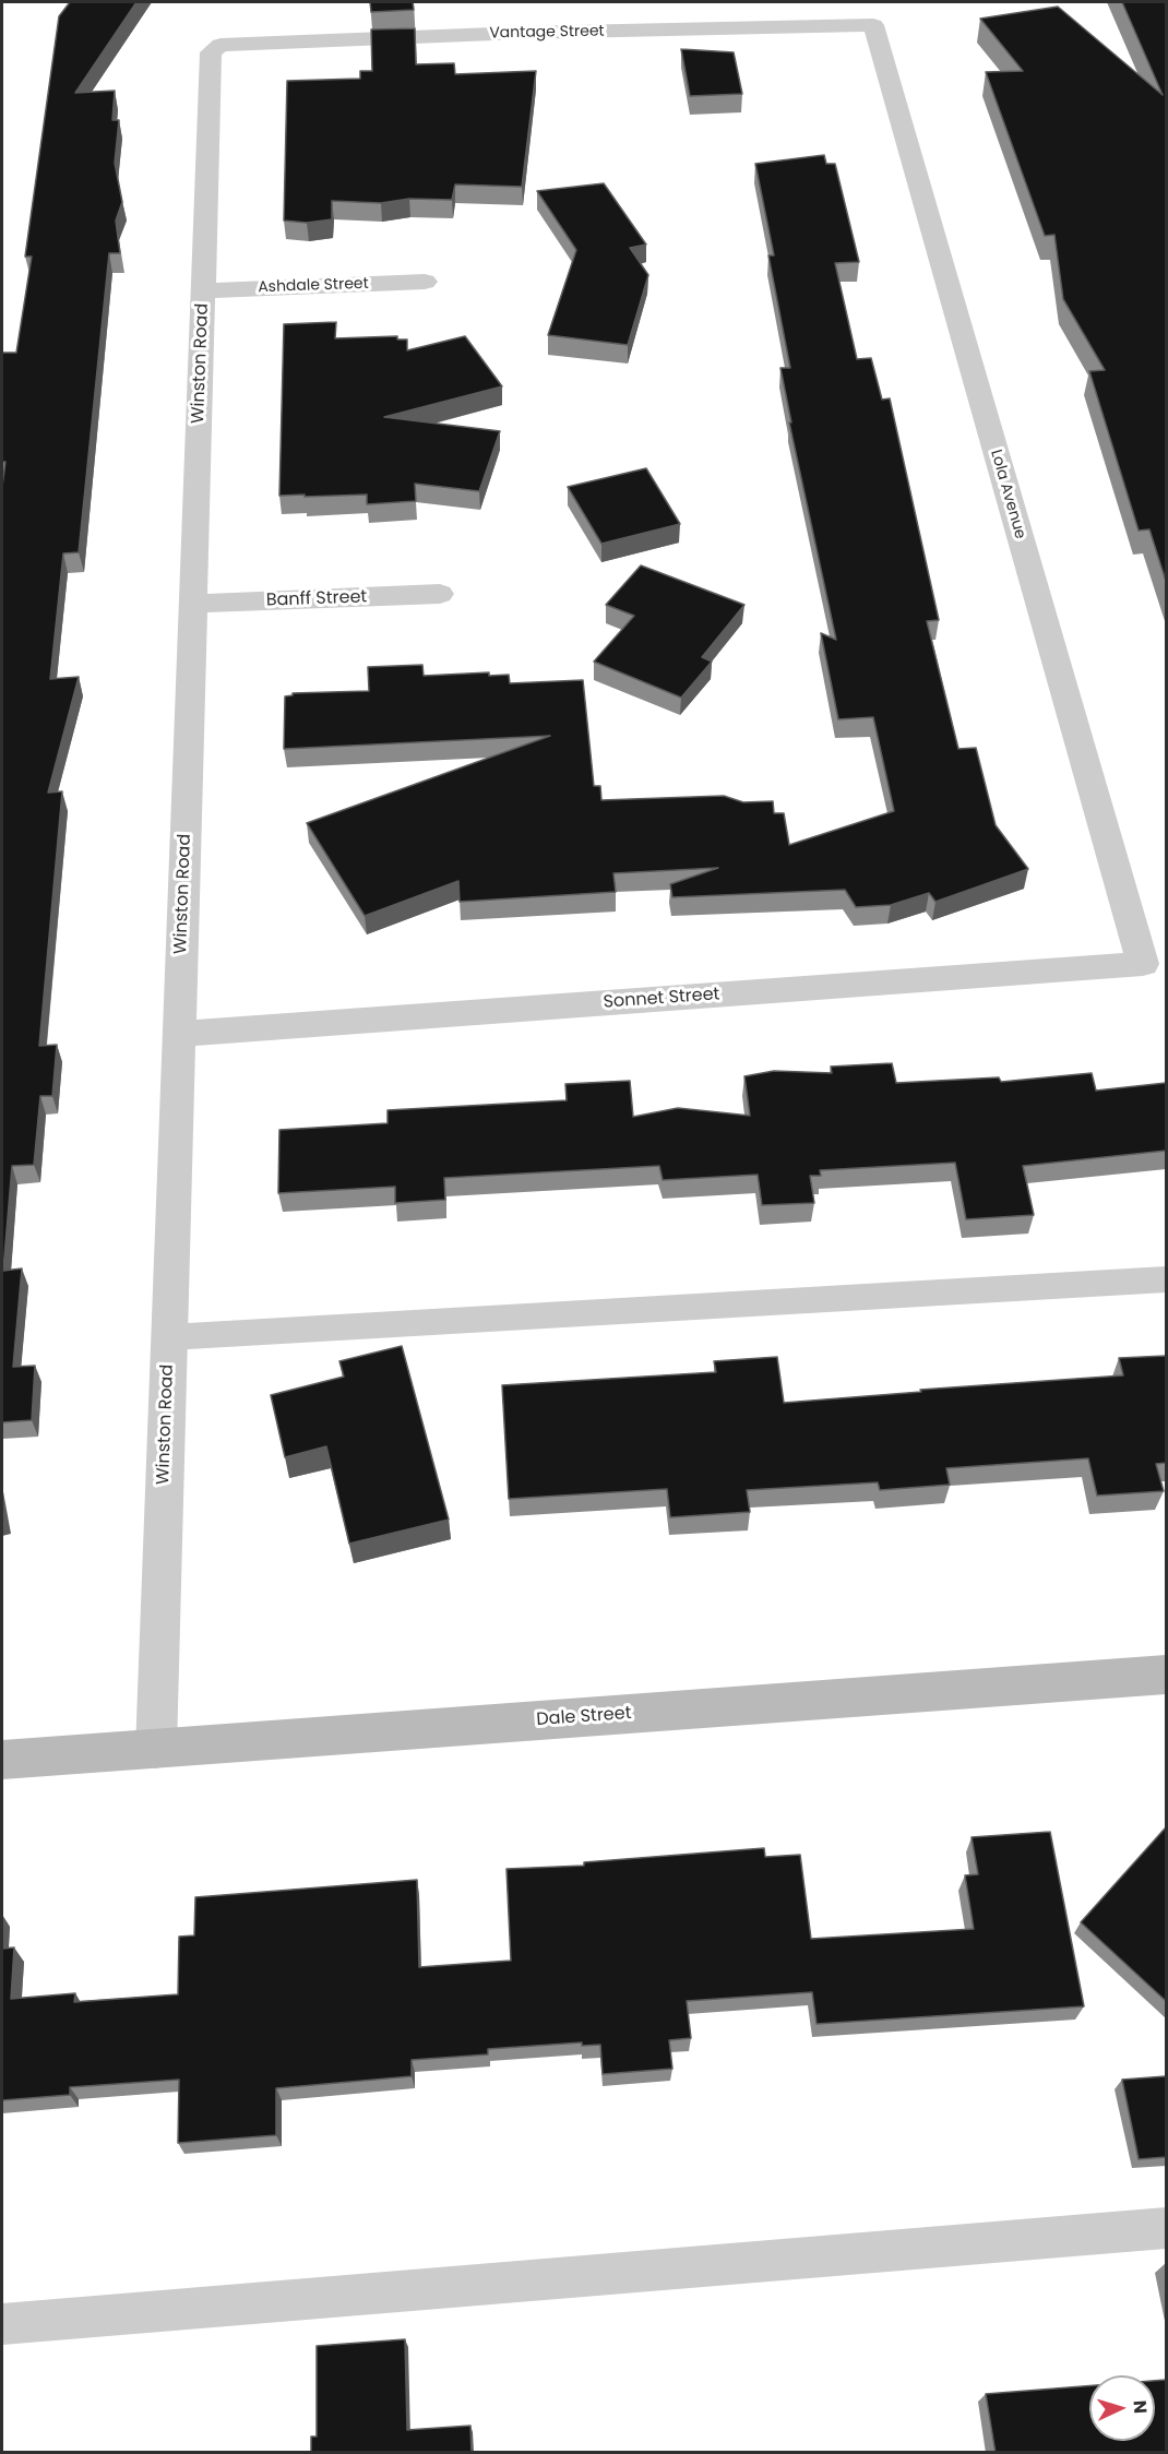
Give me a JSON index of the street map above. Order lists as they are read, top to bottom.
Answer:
{
  "streets": {
    "street": [
      "Vantage Street",
      "Ashdale Street",
      "Winston Road",
      "Lola Avenue",
      "Banff Street",
      "Sonnet Street",
      "Dale Street"
    ]
  },
  "crossings": [
    ["Vantage Street", "Winston Road"],
    ["Vantage Street", "Lola Avenue"],
    ["Ashdale Street", "Winston Road"],
    ["Winston Road", "Banff Street"],
    ["Winston Road", "Sonnet Street"],
    ["Winston Road", "Dale Street"],
    ["Lola Avenue", "Sonnet Street"]
  ],
  "north": "right"
}
